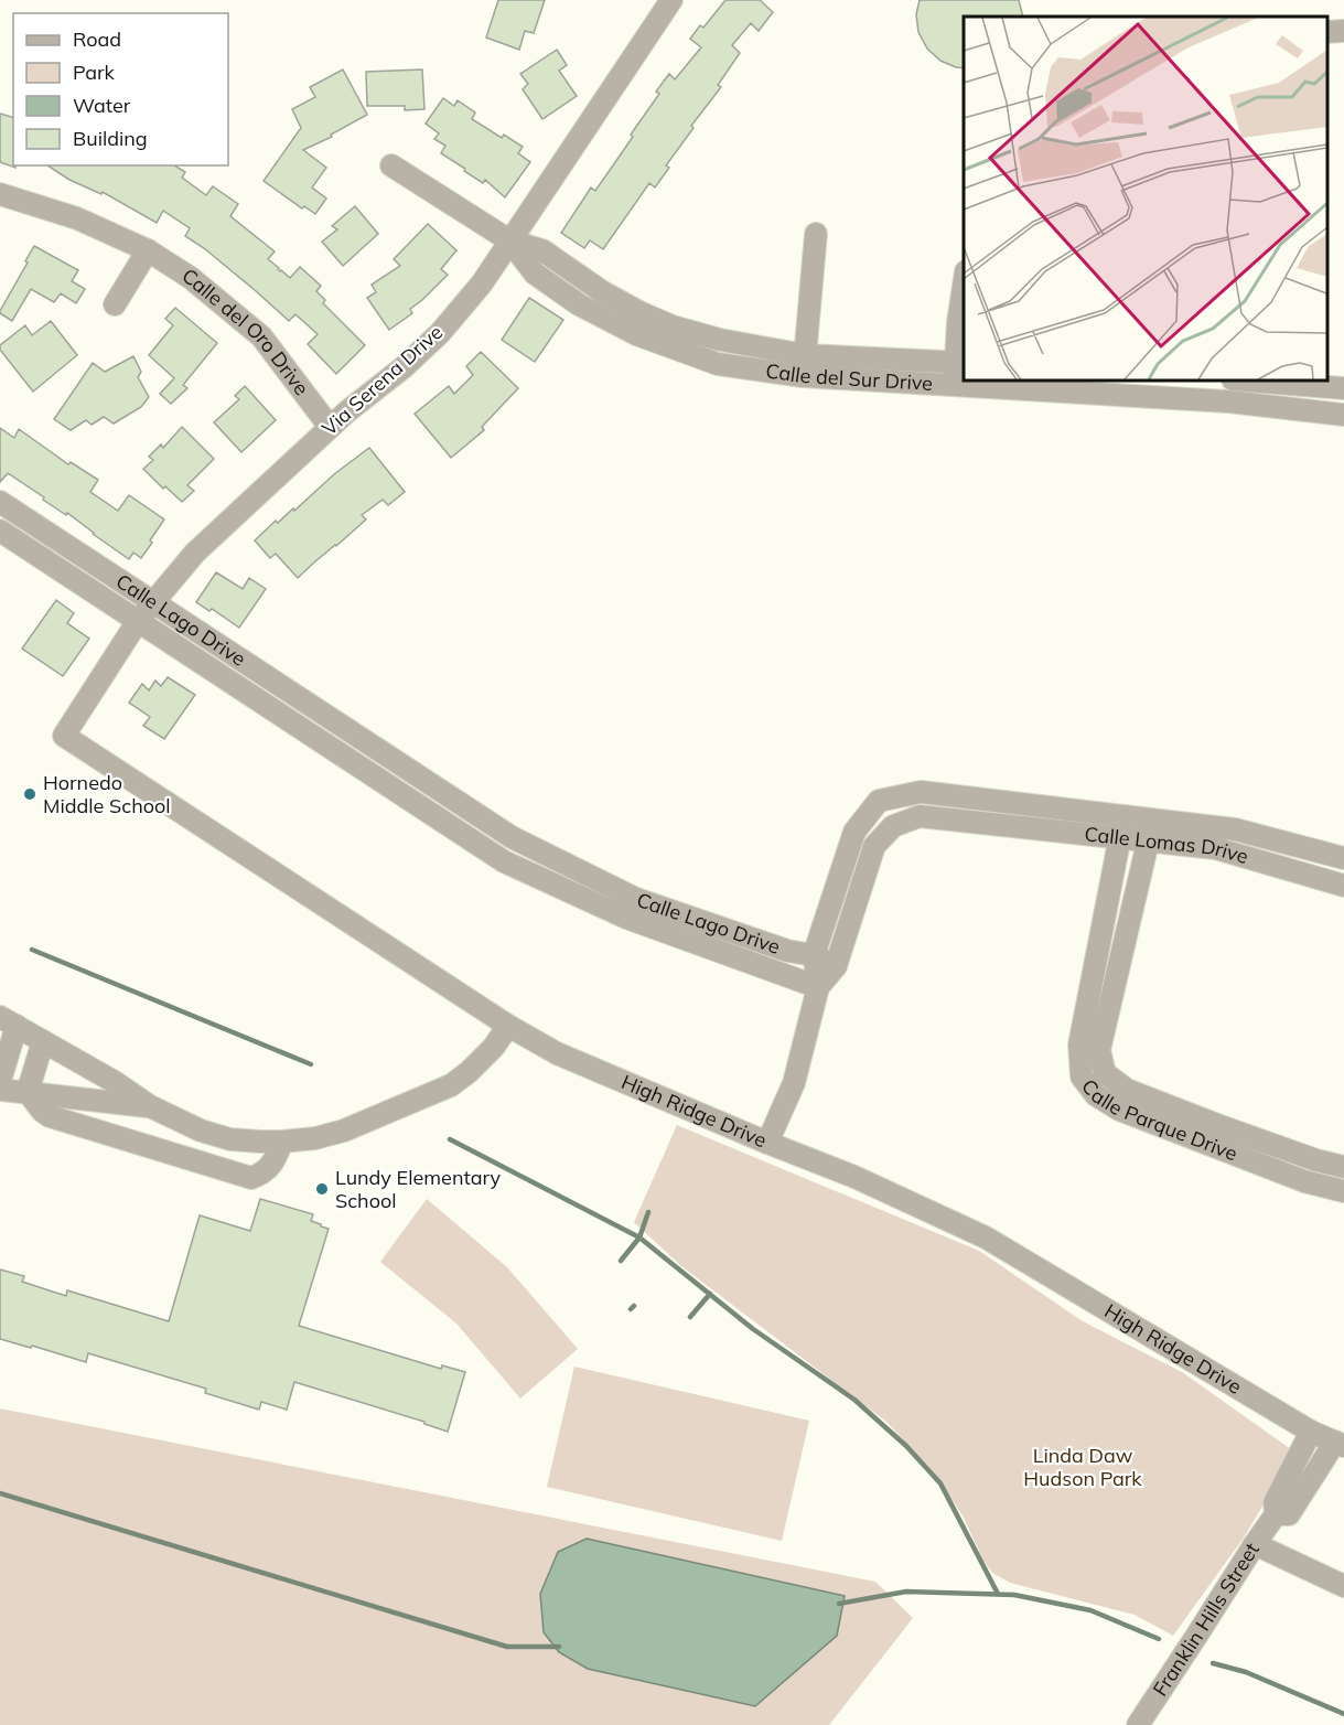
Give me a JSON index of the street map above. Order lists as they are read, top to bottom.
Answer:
{
  "streets": {
    "street": [
      "Calle del Oro Drive",
      "Calle del Sur Drive",
      "Via Serena Drive",
      "Calle Lago Drive",
      "Calle Lomas Drive",
      "High Ridge Drive",
      "Calle Parque Drive",
      "Franklin Hills Street"
    ]
  },
  "crossings": [
    ["Calle del Oro Drive", "Via Serena Drive"],
    ["Calle del Sur Drive", "Via Serena Drive"],
    ["Via Serena Drive", "Calle Lago Drive"],
    ["Via Serena Drive", "High Ridge Drive"],
    ["Calle Lomas Drive", "Calle Parque Drive"],
    ["High Ridge Drive", "Franklin Hills Street"]
  ],
  "parks": ["Linda Daw Hudson Park"],
  "places": ["Hornedo Middle School", "Lundy Elementary School"],
  "legend": [
    "Road",
    "Park",
    "Water",
    "Building"
  ]
}
